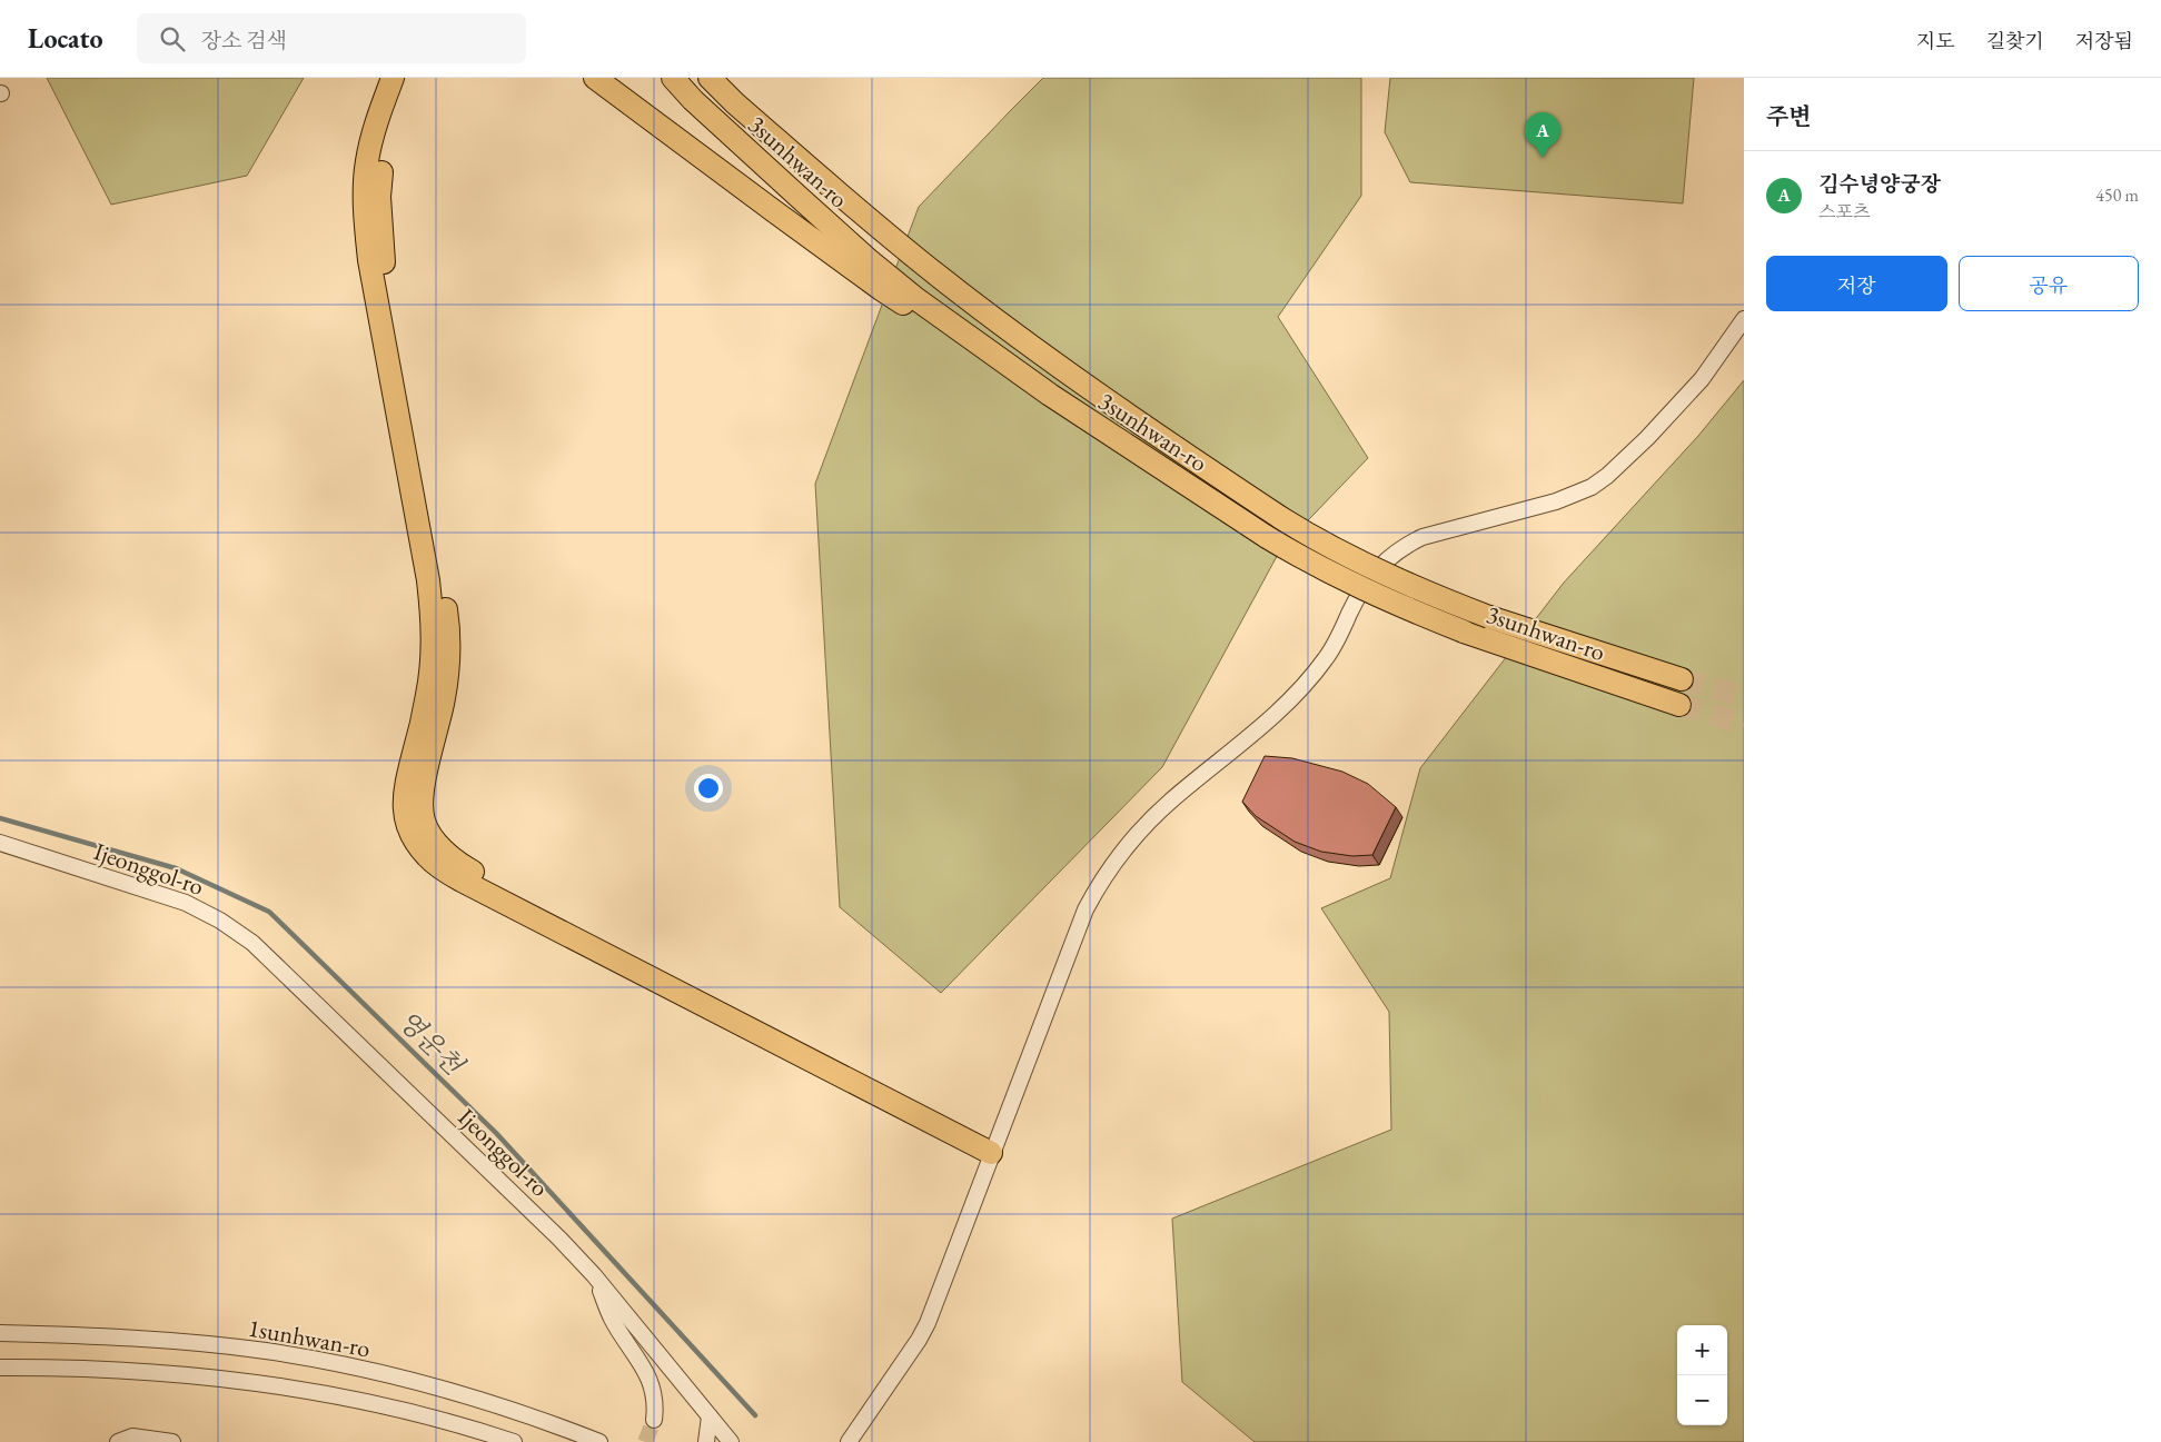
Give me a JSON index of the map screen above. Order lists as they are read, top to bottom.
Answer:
{
  "streets": {
    "highway": ["3sunhwan-ro"],
    "street": ["Ijeonggol-ro", "1sunhwan-ro"]
  },
  "water": ["영운천"],
  "page": {
    "header": "Locato",
    "search": "장소 검색",
    "nav": ["지도", "길찾기", "저장됨"],
    "heading": "주변",
    "pins": "A",
    "list": [
      {
        "mark": "A",
        "name": "김수녕양궁장",
        "note": "스포츠",
        "value": "450 m"
      }
    ],
    "buttons": ["저장", "공유"],
    "map_buttons": ["+", "−"]
  }
}
